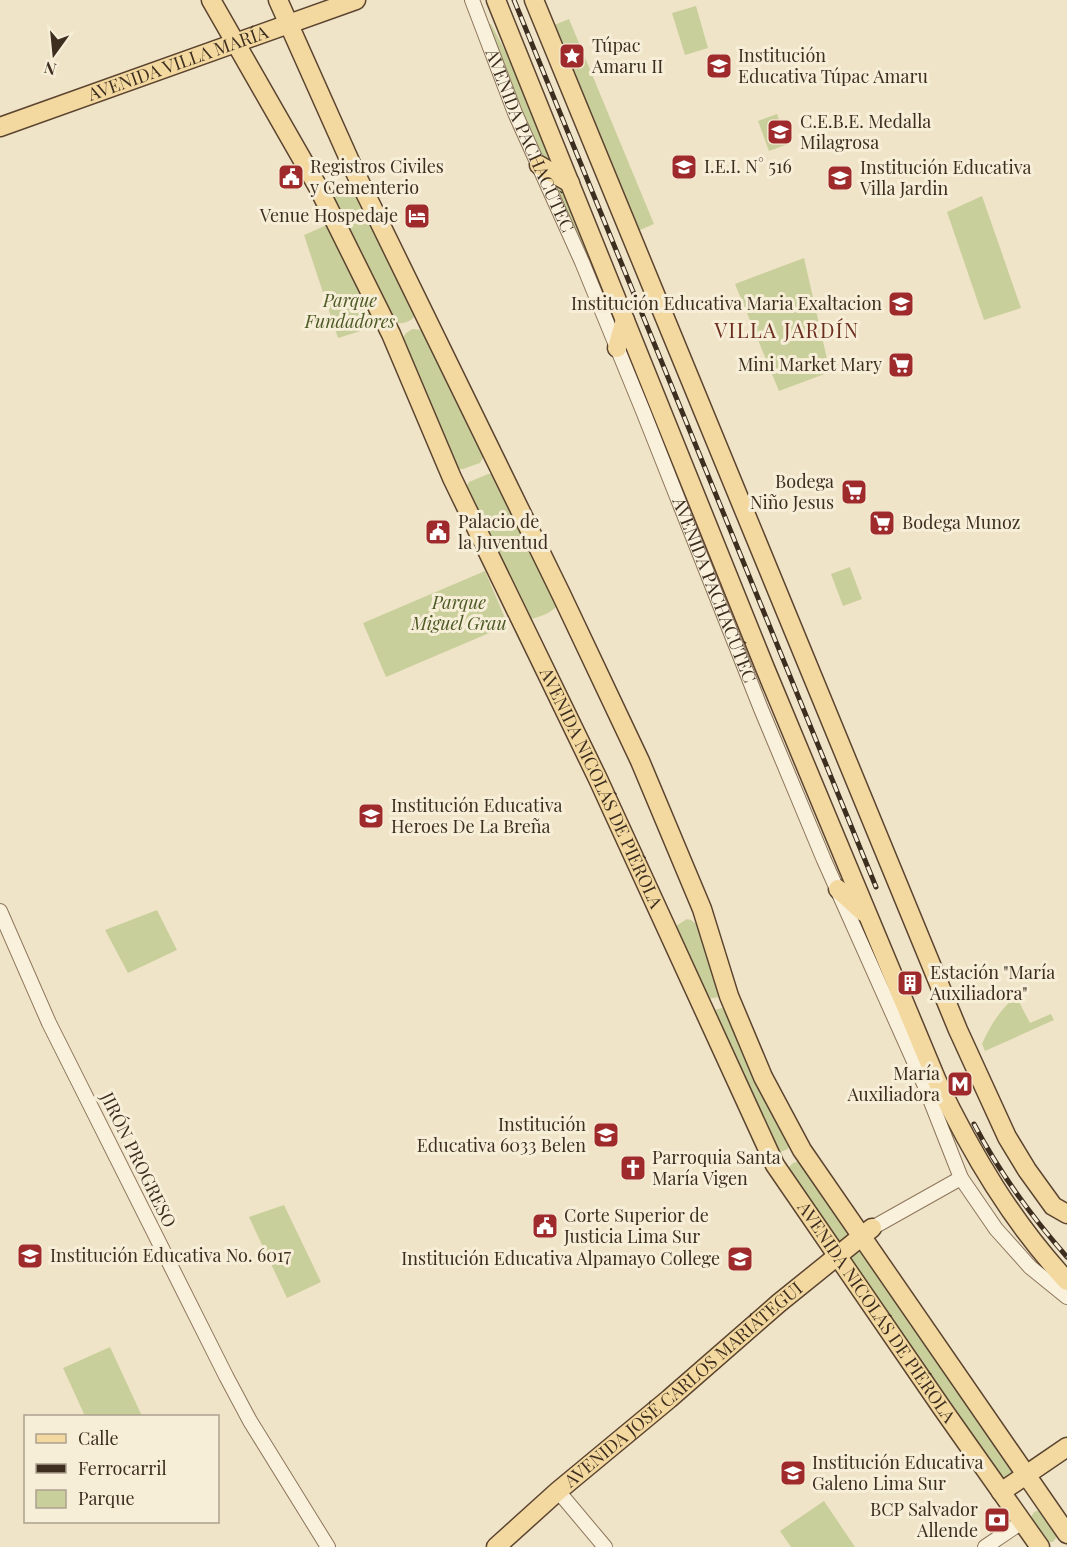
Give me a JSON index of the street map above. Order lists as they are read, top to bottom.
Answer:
{
  "streets": {
    "main road": [
      "AVENIDA VILLA MARÍA",
      "AVENIDA PACHACÚTEC",
      "AVENIDA NICOLÁS DE PIÉROLA",
      "AVENIDA JOSÉ CARLOS MARIÁTEGUI"
    ],
    "street": ["JIRÓN PROGRESO"]
  },
  "crossings": [
    ["AVENIDA VILLA MARÍA", "AVENIDA NICOLÁS DE PIÉROLA"],
    ["AVENIDA NICOLÁS DE PIÉROLA", "AVENIDA JOSÉ CARLOS MARIÁTEGUI"]
  ],
  "districts": ["VILLA JARDÍN"],
  "parks": ["Parque Fundadores", "Parque Miguel Grau"],
  "places": {
    "place": ["Túpac Amaru II"],
    "school or university": [
      "Institución Educativa Túpac Amaru",
      "C.E.B.E. Medalla Milagrosa",
      "I.E.I. N° 516",
      "Institución Educativa Villa Jardin",
      "Institución Educativa Maria Exaltacion",
      "Institución Educativa Heroes De La Breña",
      "Institución Educativa 6033 Belen",
      "Institución Educativa No. 6017",
      "Institución Educativa Alpamayo College",
      "Institución Educativa Galeno Lima Sur"
    ],
    "public building": ["Registros Civiles y Cementerio", "Palacio de la Juventud", "Corte Superior de Justicia Lima Sur"],
    "hotel": ["Venue Hospedaje"],
    "supermarket": ["Mini Market Mary", "Bodega Niño Jesus", "Bodega Munoz"],
    "building": ["Estación \"María Auxiliadora\""],
    "metro station": ["María Auxiliadora"],
    "church": ["Parroquia Santa María Vigen"],
    "bank": ["BCP Salvador Allende"]
  },
  "legend": ["Calle", "Ferrocarril", "Parque"],
  "north": "bottom"
}
